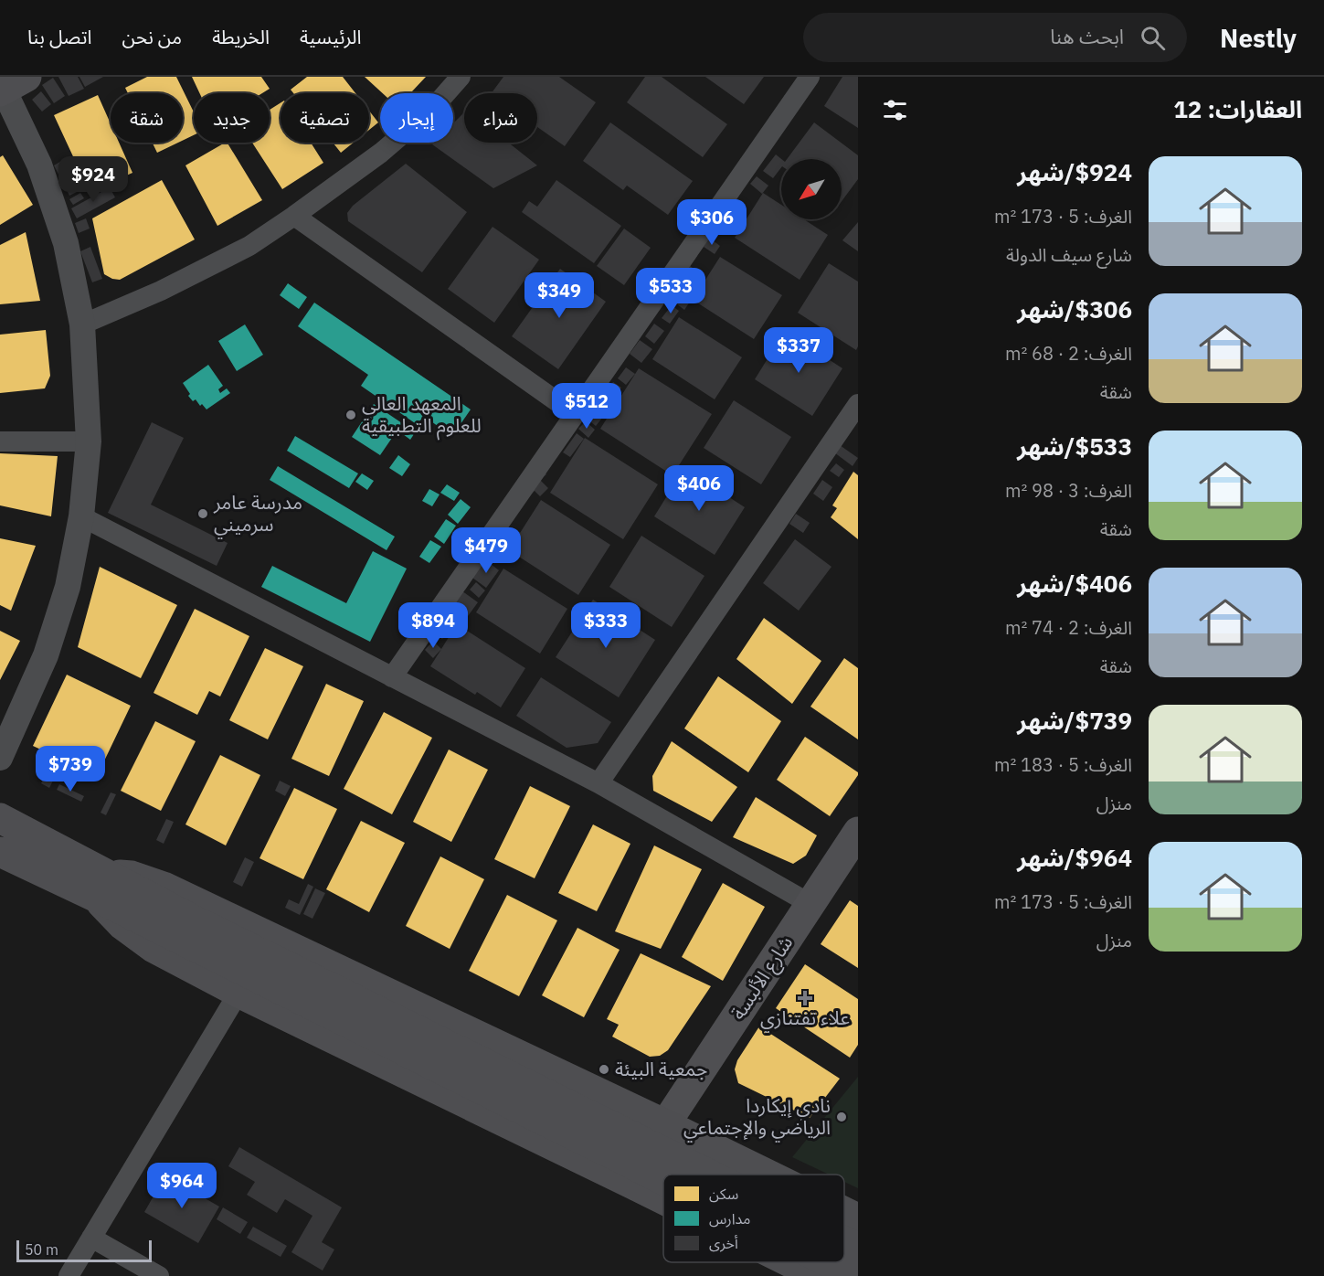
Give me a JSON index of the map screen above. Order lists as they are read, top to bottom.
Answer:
{
  "streets": {
    "main road": ["شارع الألبسة"]
  },
  "places": {
    "other": [
      "المعهد العالي للعلوم التطبيقية",
      "مدرسة عامر سرميني",
      "جمعية البيئة",
      "نادي إيكاردا الرياضي والإجتماعي"
    ],
    "health": ["علاء تفتنازي"]
  },
  "legend": ["سكن", "مدارس", "أخرى"],
  "scale_bar": "50 m",
  "north": "bottom left",
  "page": {
    "header": "Nestly",
    "search": "ابحث هنا",
    "nav": [
      "الرئيسية",
      "الخريطة",
      "من نحن",
      "اتصل بنا"
    ],
    "heading": "العقارات: 12",
    "chip": [
      "شراء",
      "إيجار",
      "تصفية",
      "جديد",
      "شقة"
    ],
    "list": [
      {
        "name": "$924/شهر",
        "note": "الغرف: 5 · 173 m² · شارع سيف الدولة"
      },
      {
        "name": "$306/شهر",
        "note": "الغرف: 2 · 68 m² · شقة"
      },
      {
        "name": "$533/شهر",
        "note": "الغرف: 3 · 98 m² · شقة"
      },
      {
        "name": "$406/شهر",
        "note": "الغرف: 2 · 74 m² · شقة"
      },
      {
        "name": "$739/شهر",
        "note": "الغرف: 5 · 183 m² · منزل"
      },
      {
        "name": "$964/شهر",
        "note": "الغرف: 5 · 173 m² · منزل"
      }
    ],
    "price": [
      "$924",
      "$306",
      "$533",
      "$349",
      "$337",
      "$512",
      "$406",
      "$479",
      "$894",
      "$333",
      "$739",
      "$964"
    ],
    "scale": "50 m"
  }
}
